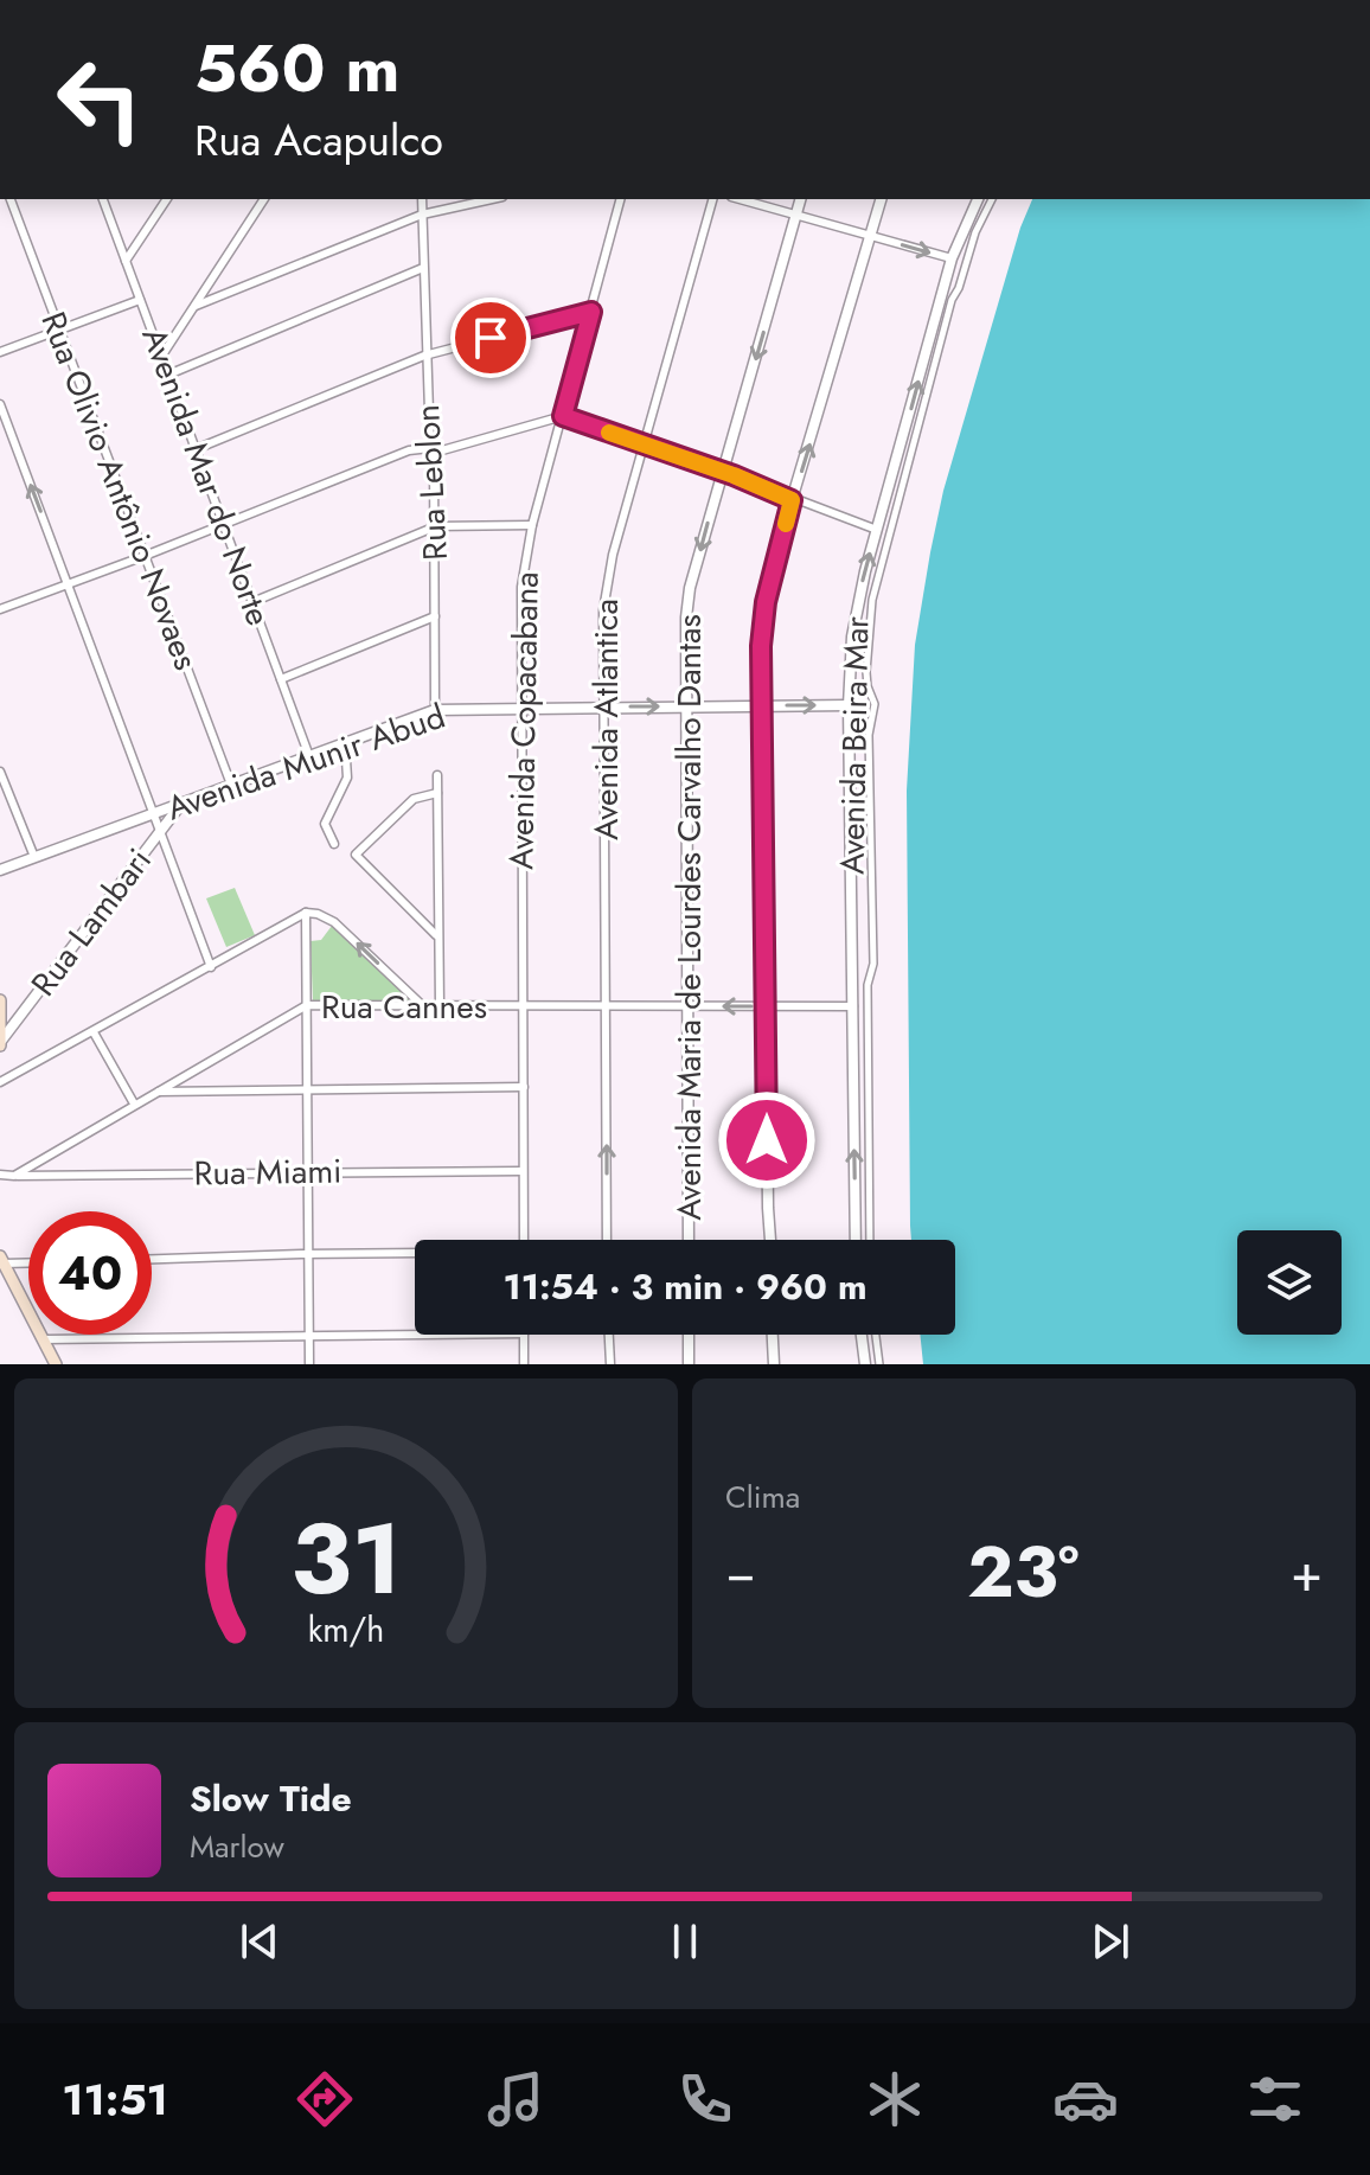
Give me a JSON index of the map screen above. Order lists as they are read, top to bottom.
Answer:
{
  "streets": {
    "street": [
      "Avenida Mar do Norte",
      "Rua Leblon",
      "Rua Olivio Antônio Novaes",
      "Avenida Atlantica",
      "Avenida Copacabana",
      "Avenida Beira Mar",
      "Avenida Munir Abud",
      "Avenida Maria de Lourdes Carvalho Dantas",
      "Rua Lambari",
      "Rua Cannes",
      "Rua Miami"
    ]
  },
  "crossings": [
    ["Avenida Mar do Norte", "Avenida Munir Abud"],
    ["Rua Leblon", "Avenida Munir Abud"],
    ["Rua Olivio Antônio Novaes", "Avenida Munir Abud"],
    ["Avenida Atlantica", "Avenida Munir Abud"],
    ["Avenida Atlantica", "Rua Cannes"],
    ["Avenida Copacabana", "Avenida Munir Abud"],
    ["Avenida Copacabana", "Rua Cannes"],
    ["Avenida Copacabana", "Rua Miami"],
    ["Avenida Beira Mar", "Avenida Munir Abud"],
    ["Avenida Beira Mar", "Rua Cannes"],
    ["Avenida Munir Abud", "Avenida Maria de Lourdes Carvalho Dantas"],
    ["Avenida Munir Abud", "Rua Lambari"],
    ["Avenida Maria de Lourdes Carvalho Dantas", "Rua Cannes"],
    ["Rua Cannes", "Rua Miami"]
  ],
  "page": {
    "turn": ["560 m", "Rua Acapulco"],
    "limit": "40",
    "trip": "11:54 · 3 min · 960 m",
    "tile": "Clima",
    "heat": ["−", "23°", "+"],
    "song": ["Slow Tide", "Marlow"],
    "tabs": "11:51",
    "gauge": ["31", "km/h"]
  }
}
